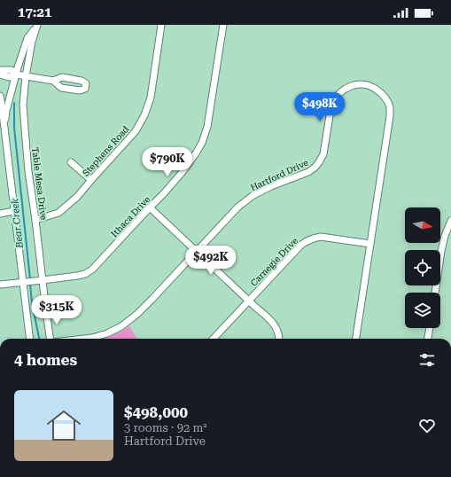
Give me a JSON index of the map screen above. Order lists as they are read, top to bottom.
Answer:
{
  "streets": {
    "street": [
      "Stephens Road",
      "Hartford Drive",
      "Table Mesa Drive",
      "Ithaca Drive",
      "Carnegie Drive"
    ]
  },
  "crossings": [
    ["Stephens Road", "Table Mesa Drive"],
    ["Hartford Drive", "Carnegie Drive"],
    ["Table Mesa Drive", "Ithaca Drive"]
  ],
  "water": ["Bear Creek"],
  "north": "right",
  "page": {
    "status": "17:21",
    "price": [
      "$498K",
      "$790K",
      "$492K",
      "$315K"
    ],
    "heading": "4 homes",
    "list": [
      {
        "name": "$498,000",
        "note": "3 rooms · 92 m² · Hartford Drive"
      }
    ]
  }
}
